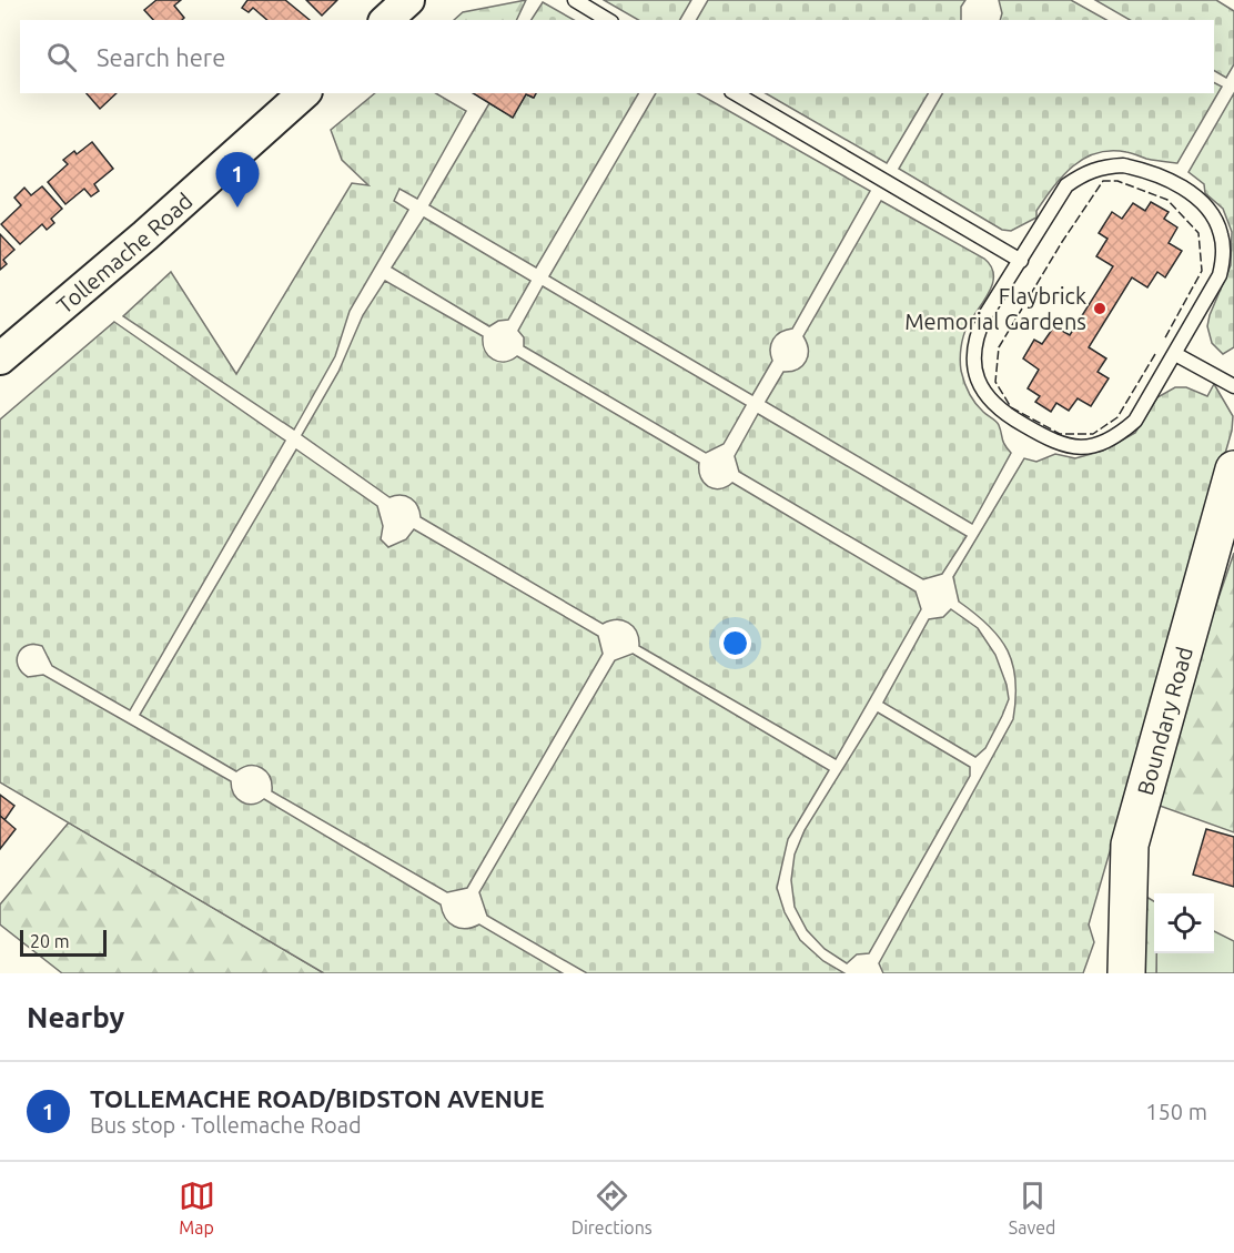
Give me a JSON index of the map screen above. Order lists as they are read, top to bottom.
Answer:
{
  "streets": {
    "main road": ["Boundary Road"],
    "street": ["Tollemache Road"]
  },
  "places": ["Flaybrick Memorial Gardens"],
  "scale_bar": "20 m",
  "page": {
    "search": "Search here",
    "pins": "1",
    "scale": "20 m",
    "heading": "Nearby",
    "list": [
      {
        "mark": "1",
        "name": "TOLLEMACHE ROAD/BIDSTON AVENUE",
        "note": "Bus stop · Tollemache Road",
        "value": "150 m"
      }
    ],
    "nav": ["Map", "Directions", "Saved"]
  }
}
